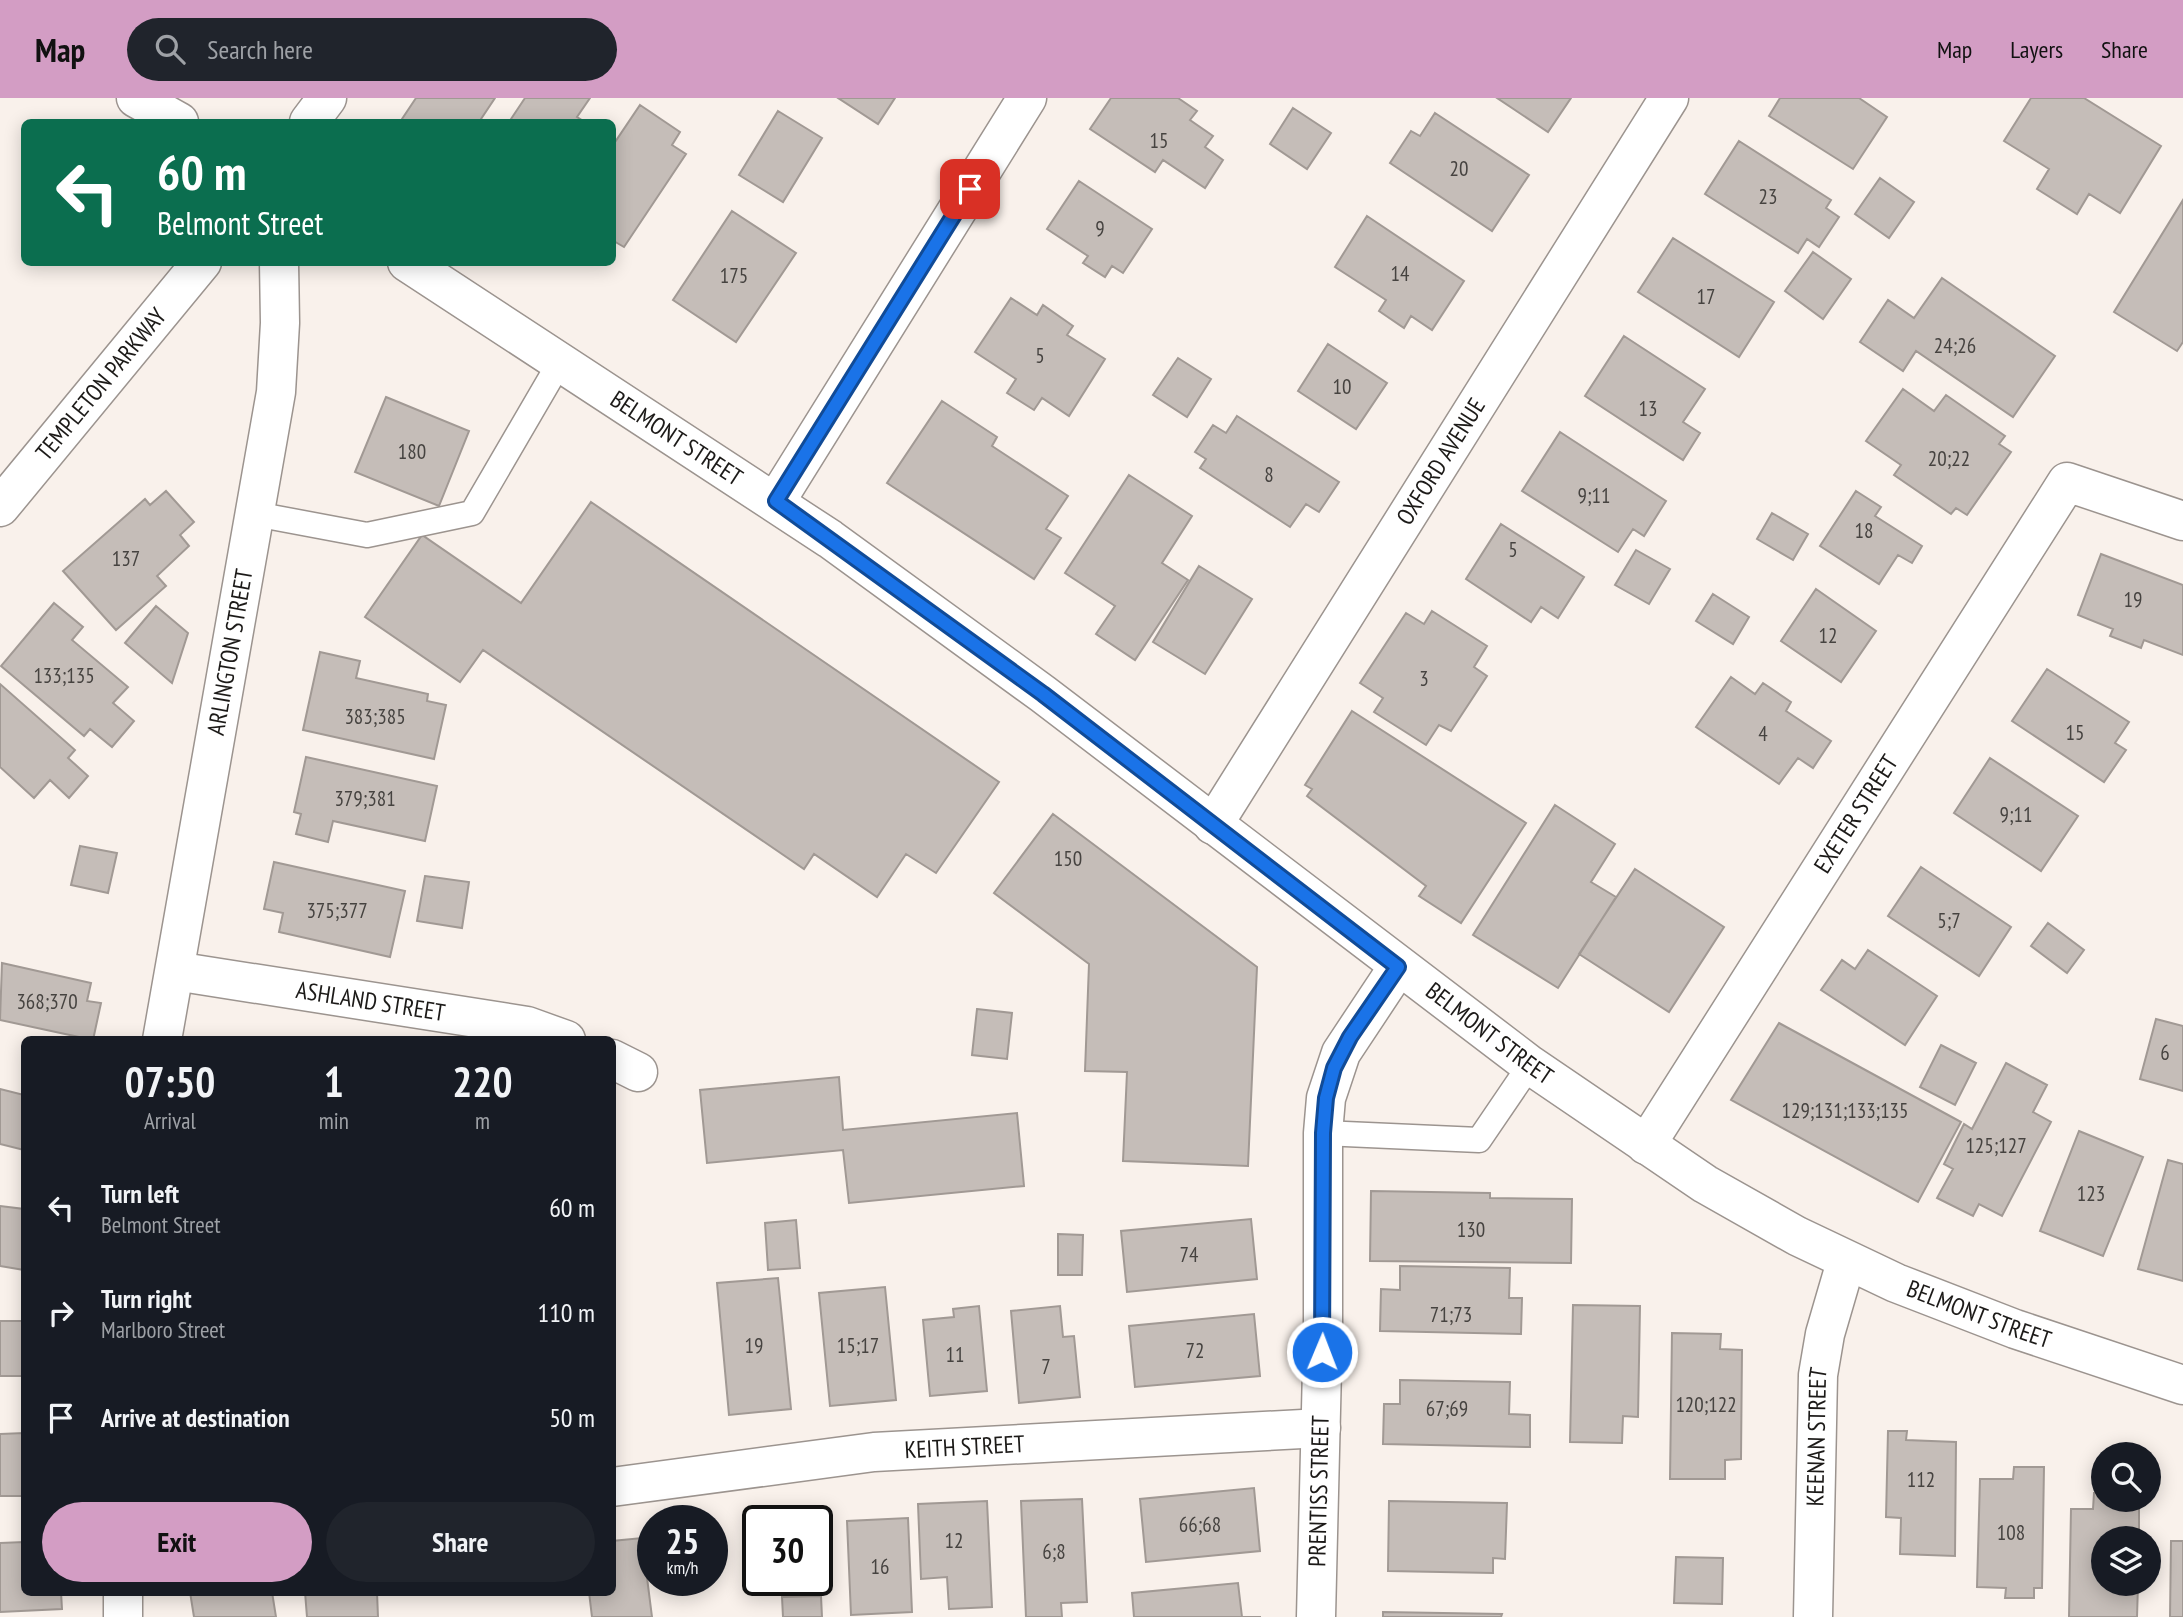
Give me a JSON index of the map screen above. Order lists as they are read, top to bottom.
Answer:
{
  "streets": {
    "street": [
      "TEMPLETON PARKWAY",
      "BELMONT STREET",
      "OXFORD AVENUE",
      "ARLINGTON STREET",
      "EXETER STREET",
      "ASHLAND STREET",
      "KEENAN STREET",
      "KEITH STREET",
      "PRENTISS STREET"
    ]
  },
  "crossings": [
    ["BELMONT STREET", "OXFORD AVENUE"],
    ["BELMONT STREET", "EXETER STREET"],
    ["BELMONT STREET", "KEENAN STREET"],
    ["BELMONT STREET", "PRENTISS STREET"],
    ["ARLINGTON STREET", "ASHLAND STREET"],
    ["KEITH STREET", "PRENTISS STREET"]
  ],
  "house_numbers": [
    "15",
    "20",
    "23",
    "9",
    "14",
    "175",
    "17",
    "24;26",
    "5",
    "10",
    "13",
    "180",
    "20;22",
    "8",
    "9;11",
    "18",
    "5",
    "137",
    "19",
    "12",
    "133;135",
    "3",
    "383;385",
    "15",
    "4",
    "379;381",
    "9;11",
    "150",
    "375;377",
    "5;7",
    "368;370",
    "6",
    "129;131;133;135",
    "125;127",
    "123",
    "130",
    "74",
    "71;73",
    "19",
    "15;17",
    "72",
    "11",
    "7",
    "120;122",
    "67;69",
    "112",
    "66;68",
    "108",
    "12",
    "6;8",
    "16"
  ],
  "page": {
    "header": "Map",
    "search": "Search here",
    "nav": ["Map", "Layers", "Share"],
    "turn": ["60 m", "Belmont Street"],
    "eta": [
      "07:50",
      "Arrival",
      "1",
      "min",
      "220",
      "m"
    ],
    "list": [
      {
        "name": "Turn left",
        "note": "Belmont Street",
        "value": "60 m"
      },
      {
        "name": "Turn right",
        "note": "Marlboro Street",
        "value": "110 m"
      },
      {
        "name": "Arrive at destination",
        "value": "50 m"
      }
    ],
    "buttons": ["Exit", "Share"],
    "speed": "25 km/h",
    "limit": "30"
  }
}
